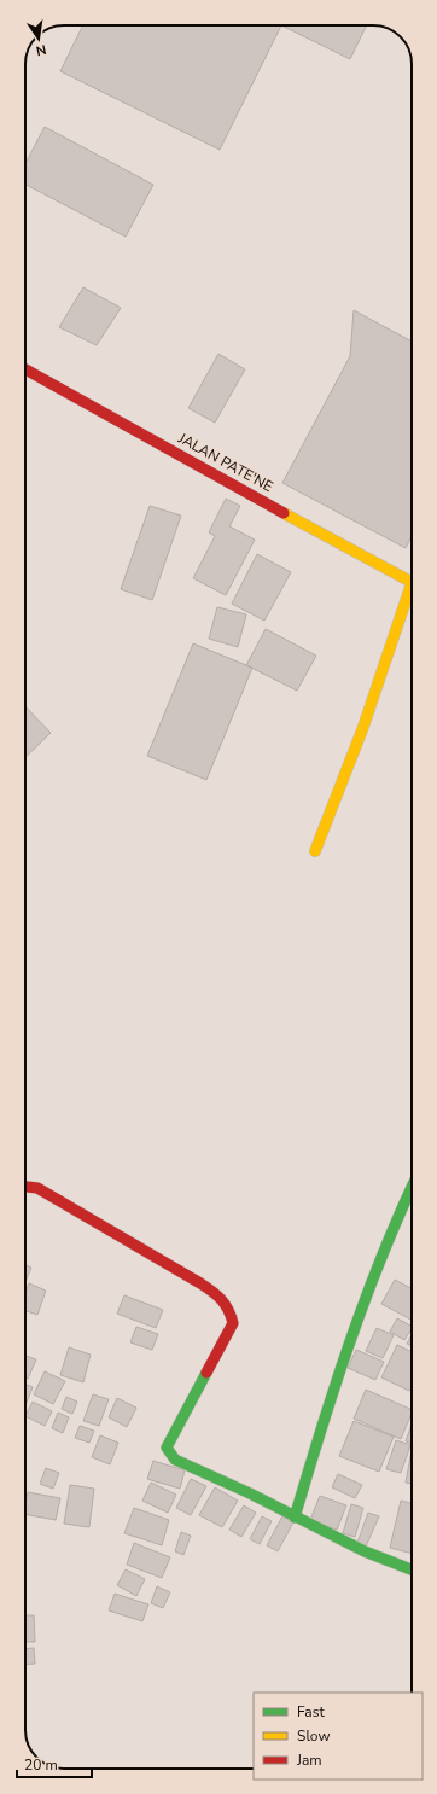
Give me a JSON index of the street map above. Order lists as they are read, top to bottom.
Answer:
{
  "streets": {
    "street": ["JALAN PATE'NE"]
  },
  "legend": ["Fast", "Slow", "Jam"],
  "scale_bar": "20 m",
  "north": "bottom"
}
